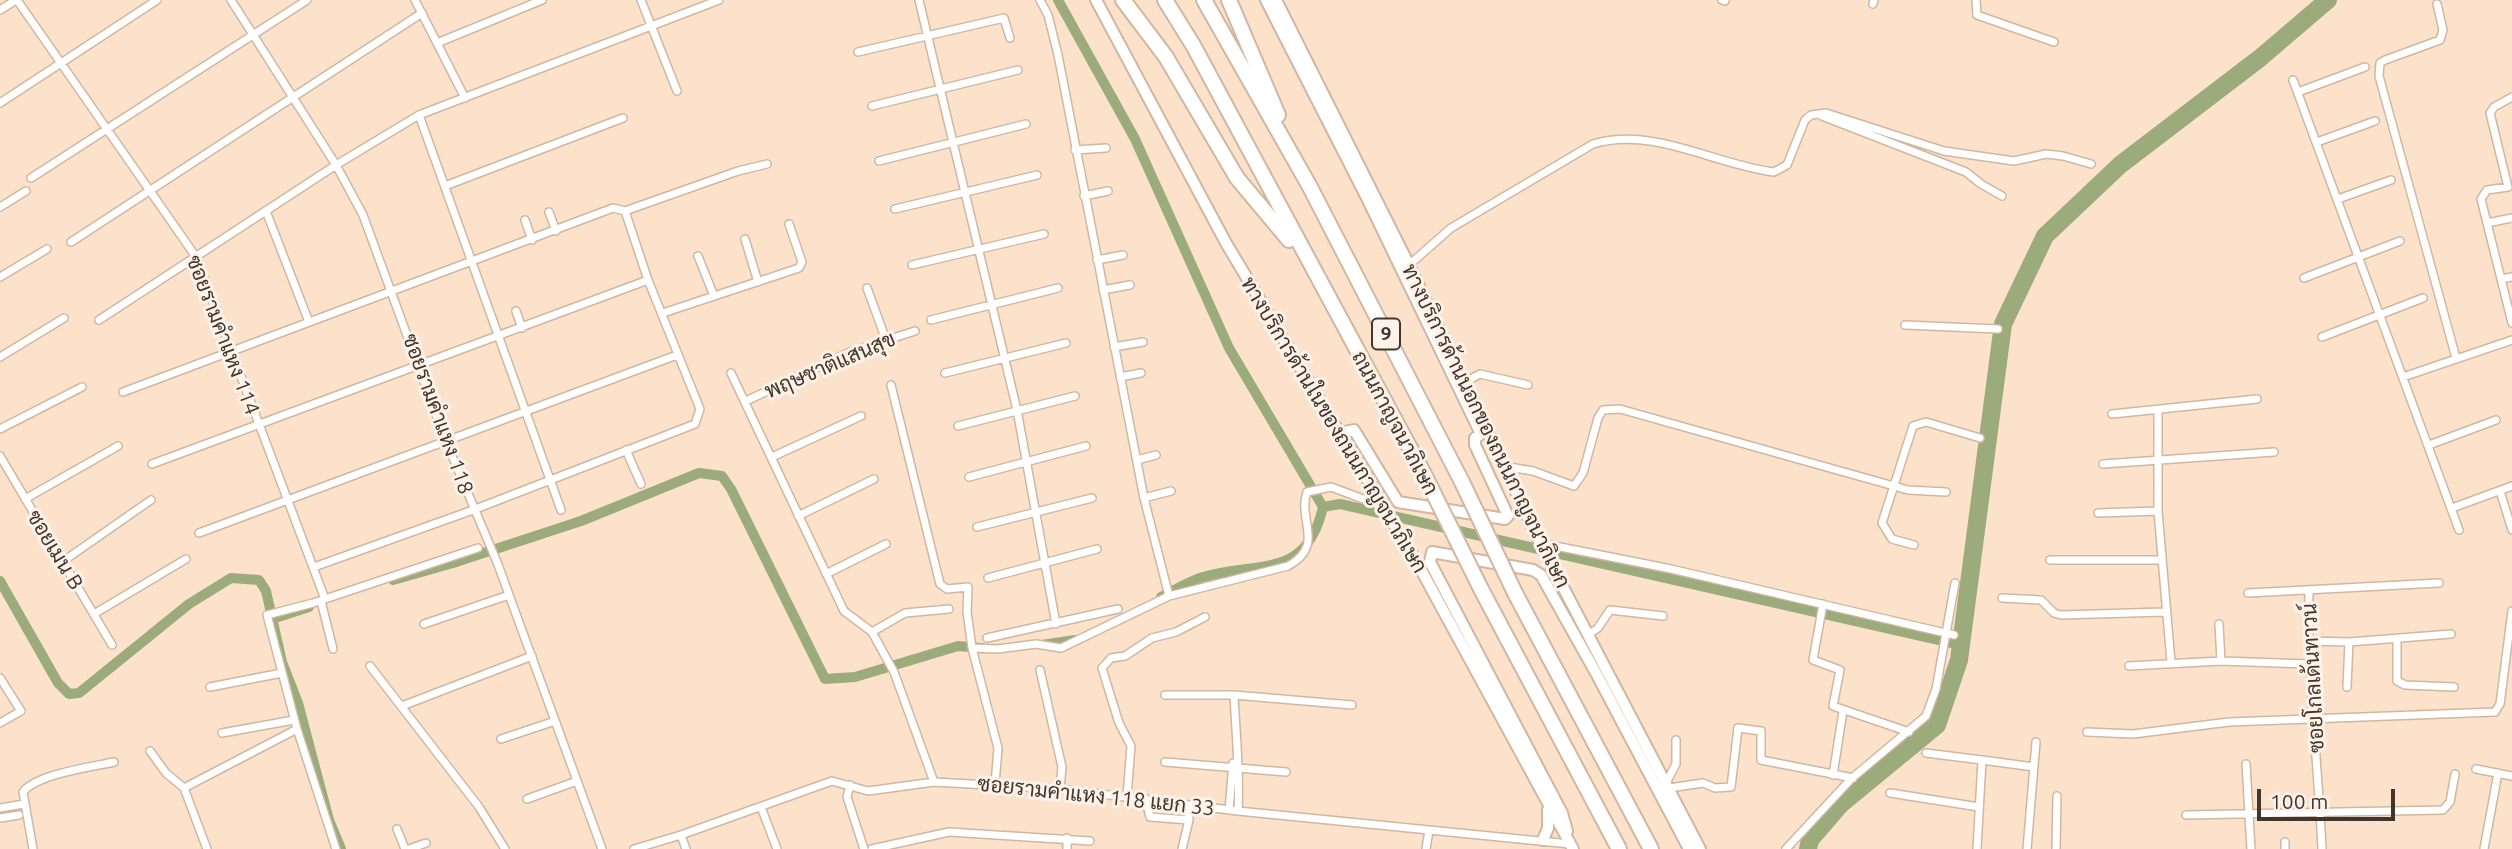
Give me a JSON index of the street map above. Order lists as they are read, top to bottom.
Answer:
{
  "streets": {
    "highway": ["9", "ถนนกาญจนาภิเษก"],
    "main road": ["ทางบริการด้านในของถนนกาญจนาภิเษก", "ทางบริการด้านนอกของถนนกาญจนาภิเษก"],
    "street": [
      "ซอยรามคำแหง 114",
      "พฤษชาติแสนสุข",
      "ซอยรามคำแหง 118",
      "ซอยเมน B",
      "ซอยโกลเด้นทาวน์",
      "ซอยรามคำแหง 118 แยก 33"
    ]
  },
  "crossings": [
    ["พฤษชาติแสนสุข", "ซอยรามคำแหง 118 แยก 33"],
    ["ทางบริการด้านในของถนนกาญจนาภิเษก", "ซอยรามคำแหง 118 แยก 33"]
  ],
  "scale_bar": "100 m"
}
